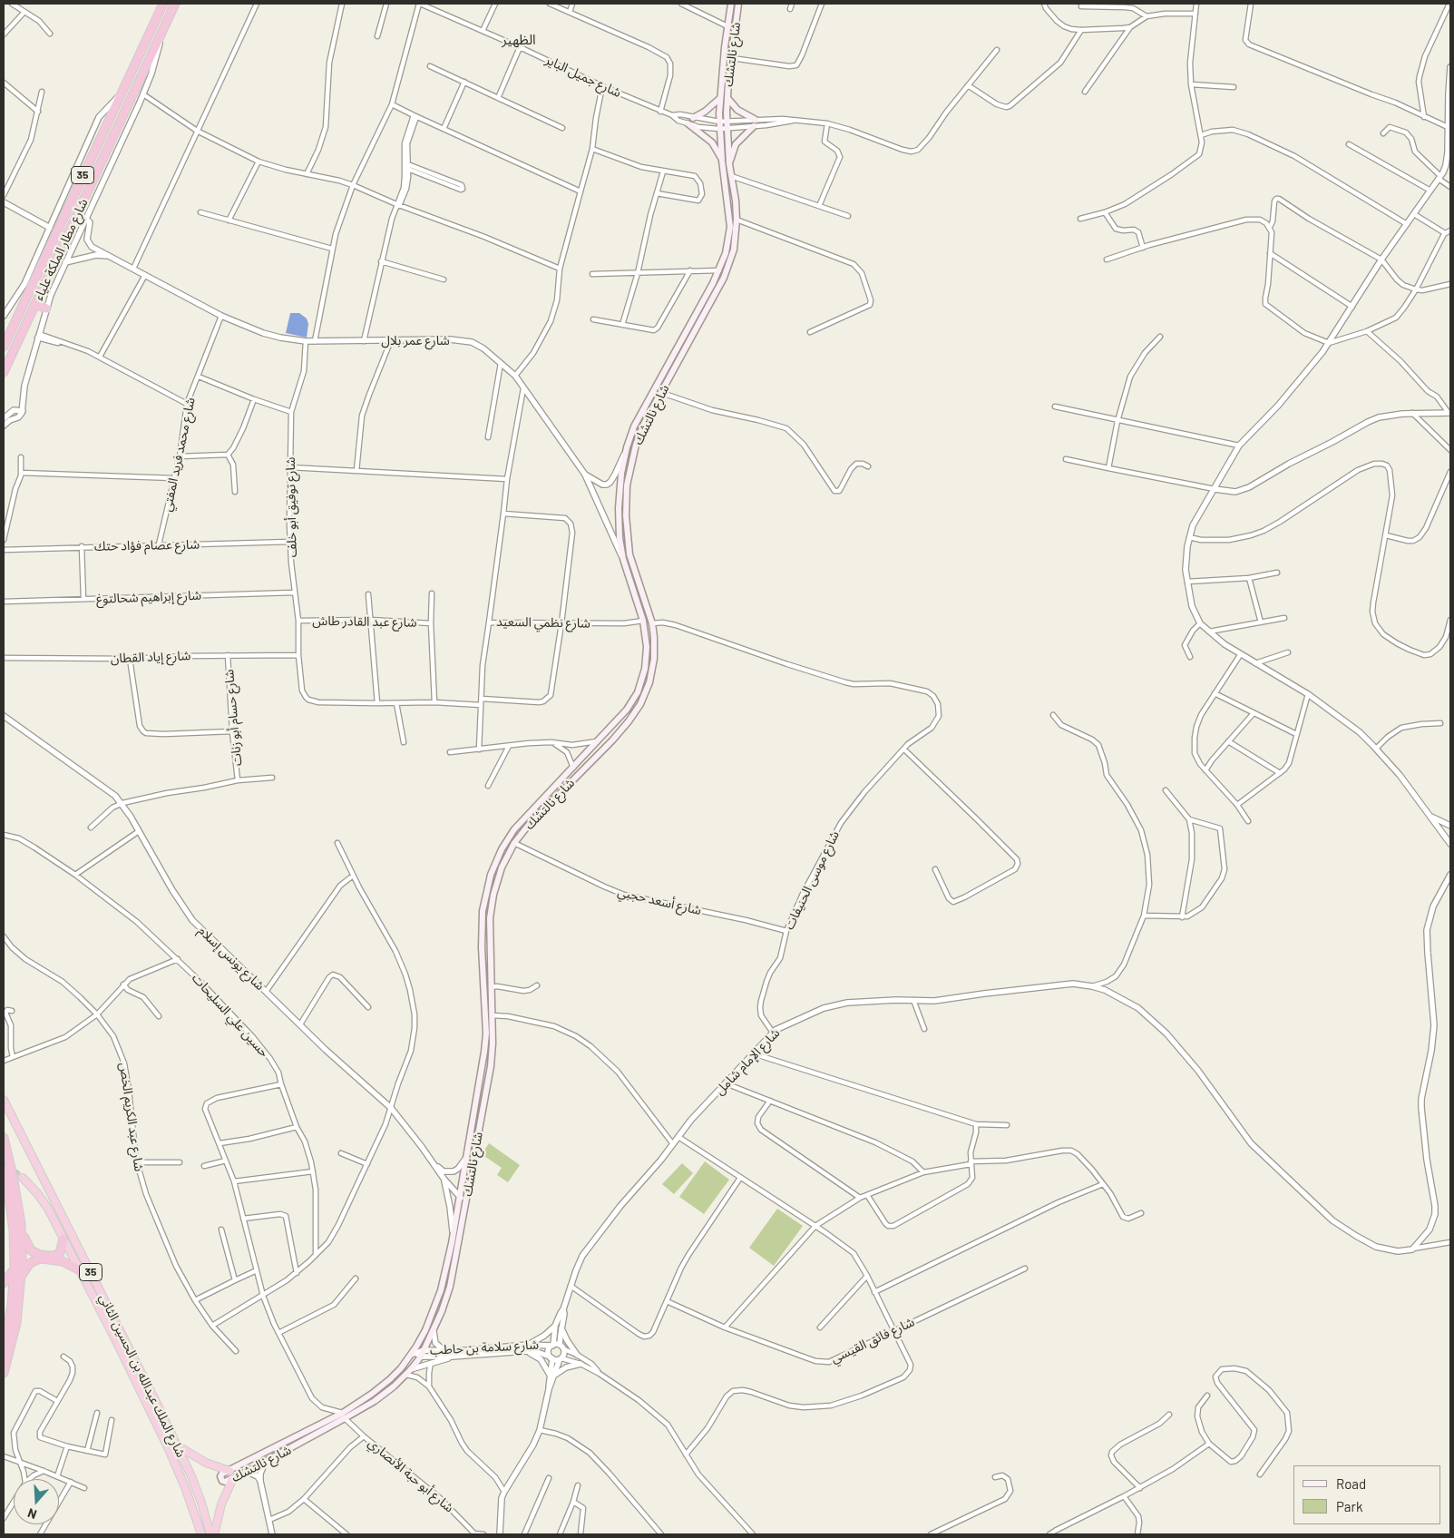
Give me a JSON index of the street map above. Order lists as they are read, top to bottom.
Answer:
{
  "streets": {
    "highway": ["35", "شارع مطار الملكة علياء", "شارع الملك عبدالله بن الحسين الثاني"],
    "main road": ["شارع نالتشك"],
    "street": [
      "شارع جميل الباير",
      "شارع عمر بلال",
      "شارع محمد فريد المفتي",
      "شارع توفيق أبو خلف",
      "شارع عصام فؤاد حتك",
      "شارع إبراهيم شحالتوغ",
      "شارع عبد القادر طاش",
      "شارع نظمي السعيد",
      "شارع إياد القطان",
      "شارع حسام أبو زنات",
      "شارع موسى الحنيفات",
      "شارع أسعد حجبي",
      "شارع يونس إسلام",
      "حسين علي السليحات",
      "شارع الإمام شامل",
      "شارع عبد الكريم الخص",
      "شارع فائق القيسي",
      "شارع سلامة بن حاطب",
      "شارع أبو حبة الأنصاري"
    ]
  },
  "crossings": [
    ["شارع نالتشك", "شارع جميل الباير"],
    ["شارع نالتشك", "شارع عمر بلال"],
    ["شارع نالتشك", "شارع نظمي السعيد"],
    ["شارع نالتشك", "شارع موسى الحنيفات"],
    ["شارع نالتشك", "شارع أسعد حجبي"],
    ["شارع نالتشك", "شارع يونس إسلام"],
    ["شارع نالتشك", "شارع سلامة بن حاطب"],
    ["شارع نالتشك", "شارع أبو حبة الأنصاري"],
    ["شارع عمر بلال", "شارع محمد فريد المفتي"],
    ["شارع عمر بلال", "شارع توفيق أبو خلف"],
    ["شارع محمد فريد المفتي", "شارع عصام فؤاد حتك"],
    ["شارع توفيق أبو خلف", "شارع عصام فؤاد حتك"],
    ["شارع توفيق أبو خلف", "شارع إبراهيم شحالتوغ"],
    ["شارع توفيق أبو خلف", "شارع عبد القادر طاش"],
    ["شارع توفيق أبو خلف", "شارع إياد القطان"],
    ["شارع إياد القطان", "شارع حسام أبو زنات"],
    ["شارع موسى الحنيفات", "شارع أسعد حجبي"],
    ["شارع موسى الحنيفات", "شارع الإمام شامل"],
    ["شارع الإمام شامل", "شارع سلامة بن حاطب"]
  ],
  "districts": ["الظهير"],
  "legend": ["Road", "Park"],
  "north": "bottom"
}
